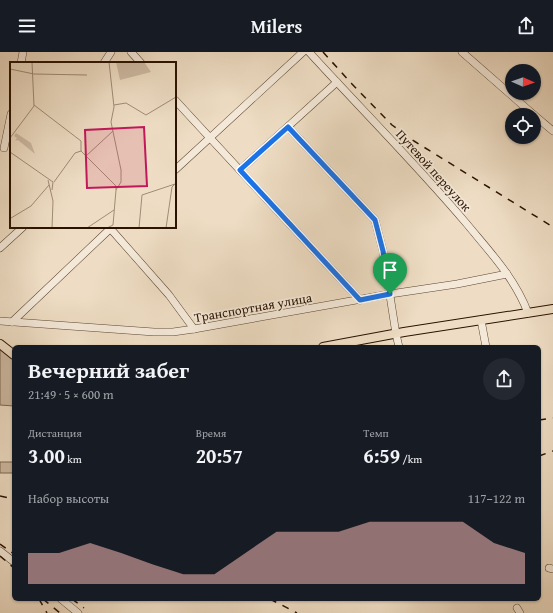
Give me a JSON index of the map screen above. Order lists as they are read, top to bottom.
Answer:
{
  "streets": {
    "street": ["Путевой переулок", "Транспортная улица"]
  },
  "crossings": [
    ["Путевой переулок", "Транспортная улица"]
  ],
  "north": "right",
  "page": {
    "header": "Milers",
    "heading": ["Вечерний забег", "21:49 · 5 × 600 m"],
    "stats": [
      ["Дистанция", "3.00 km"],
      ["Время", "20:57"],
      ["Темп", "6:59 /km"]
    ],
    "chart": ["Набор высоты", "117–122 m"]
  }
}
